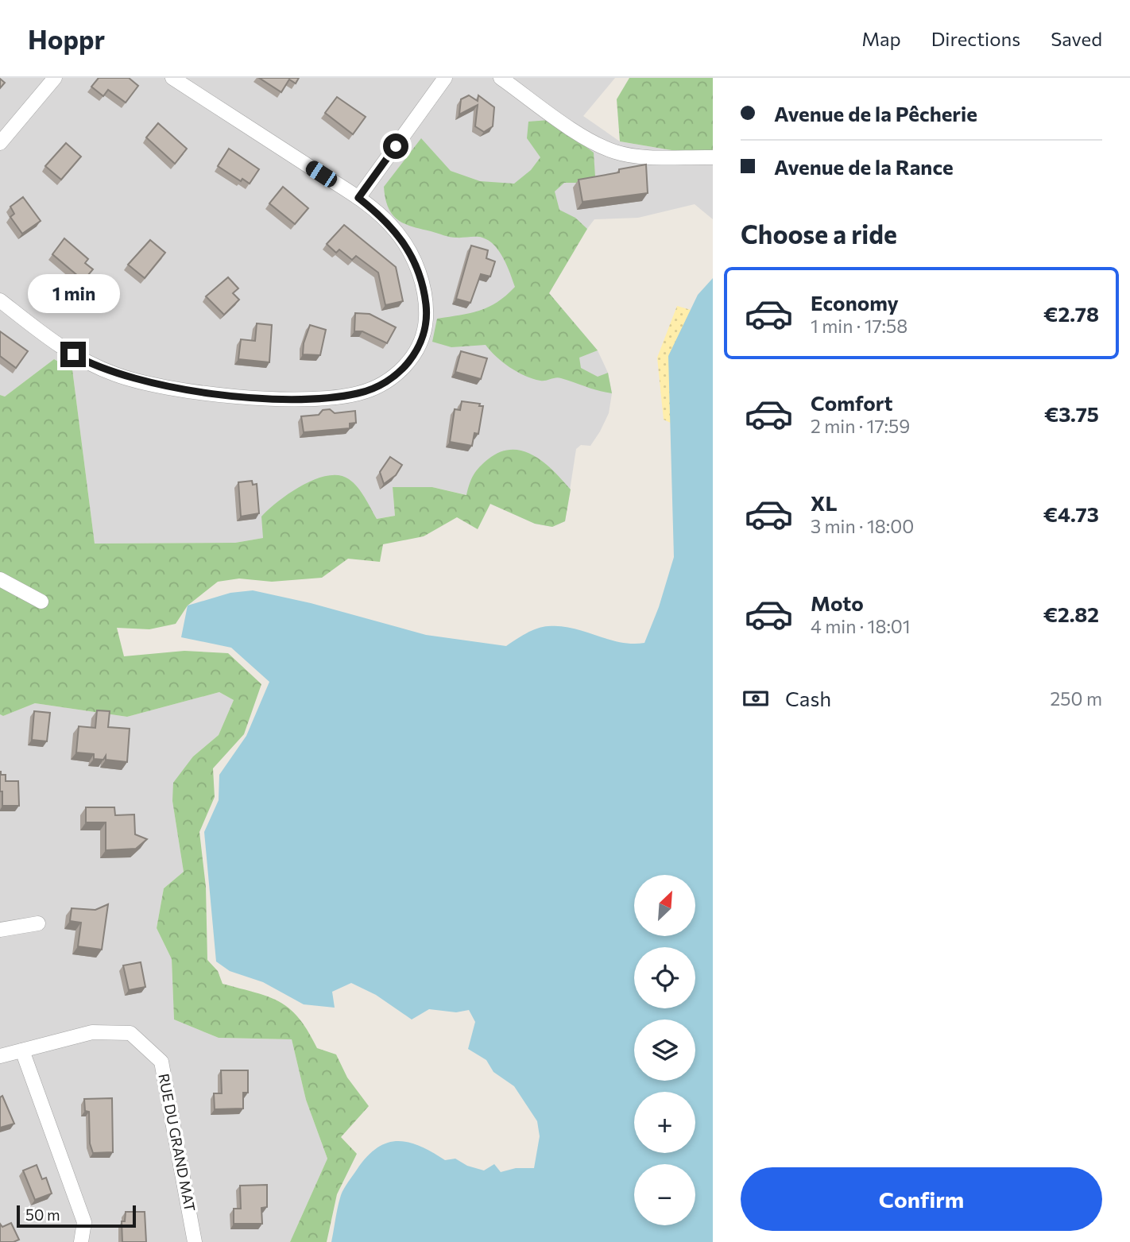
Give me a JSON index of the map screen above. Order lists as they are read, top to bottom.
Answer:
{
  "streets": {
    "street": ["RUE DU GRAND MAT"]
  },
  "scale_bar": "50 m",
  "north": "top right",
  "page": {
    "header": "Hoppr",
    "nav": ["Map", "Directions", "Saved"],
    "banner": ["Avenue de la Pêcherie", "Avenue de la Rance"],
    "heading": "Choose a ride",
    "list": [
      {
        "name": "Economy",
        "note": "1 min · 17:58",
        "value": "€2.78"
      },
      {
        "name": "Comfort",
        "note": "2 min · 17:59",
        "value": "€3.75"
      },
      {
        "name": "XL",
        "note": "3 min · 18:00",
        "value": "€4.73"
      },
      {
        "name": "Moto",
        "note": "4 min · 18:01",
        "value": "€2.82"
      }
    ],
    "bubble": "1 min",
    "pay": ["Cash", "250 m"],
    "map_buttons": ["+", "−"],
    "buttons": "Confirm",
    "scale": "50 m"
  }
}
